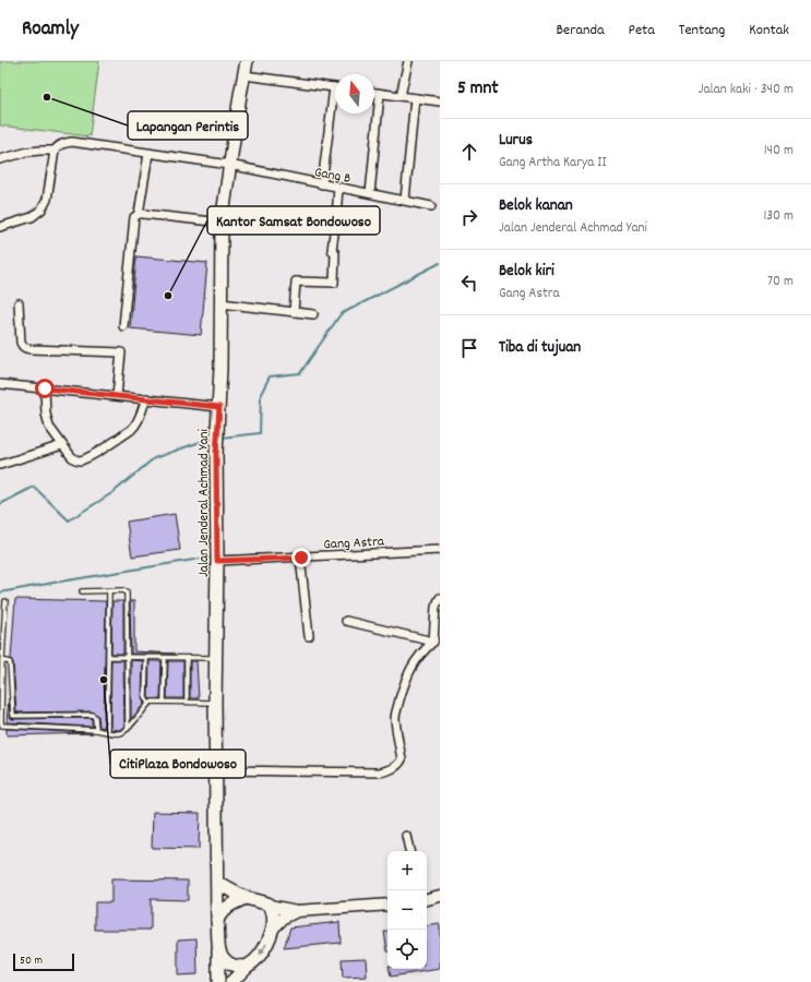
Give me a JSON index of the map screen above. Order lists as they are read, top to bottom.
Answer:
{
  "streets": {
    "main road": ["Jalan Jenderal Achmad Yani"],
    "street": ["Gang B", "Gang Astra"]
  },
  "crossings": [
    ["Gang B", "Jalan Jenderal Achmad Yani"],
    ["Jalan Jenderal Achmad Yani", "Gang Astra"]
  ],
  "places": ["Lapangan Perintis", "Kantor Samsat Bondowoso", "CitiPlaza Bondowoso"],
  "scale_bar": "50 m",
  "north": "top",
  "page": {
    "header": "Roamly",
    "nav": [
      "Beranda",
      "Peta",
      "Tentang",
      "Kontak"
    ],
    "heading": ["5 mnt", "Jalan kaki · 340 m"],
    "list": [
      ["Lurus", "Gang Artha Karya II", "140 m"],
      ["Belok kanan", "Jalan Jenderal Achmad Yani", "130 m"],
      ["Belok kiri", "Gang Astra", "70 m"],
      "Tiba di tujuan"
    ],
    "map_buttons": ["+", "−"],
    "scale": "50 m"
  }
}
